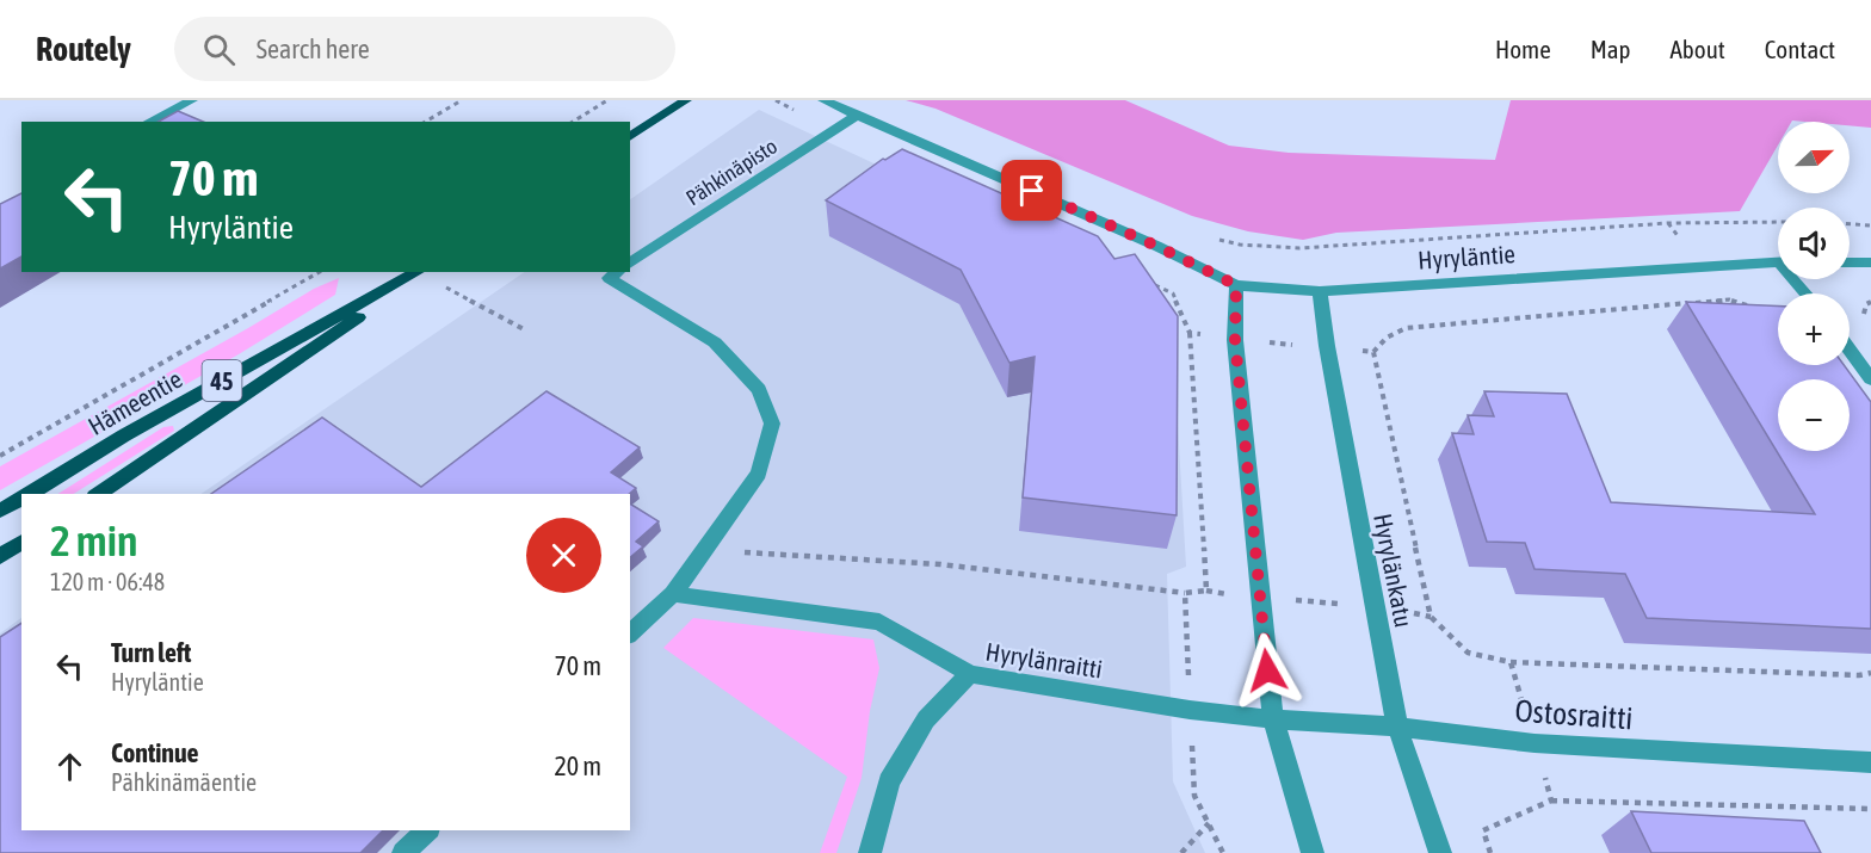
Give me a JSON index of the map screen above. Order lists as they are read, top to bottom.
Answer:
{
  "streets": {
    "main road": ["45", "Hämeentie"],
    "street": [
      "Pähkinäpisto",
      "Hyryläntie",
      "Hyrylänkatu",
      "Hyrylänraitti",
      "Ostosraitti"
    ]
  },
  "crossings": [
    ["Pähkinäpisto", "Hyryläntie"],
    ["Hyryläntie", "Hyrylänkatu"],
    ["Hyrylänkatu", "Ostosraitti"],
    ["Hyrylänraitti", "Ostosraitti"]
  ],
  "north": "right",
  "page": {
    "header": "Routely",
    "search": "Search here",
    "nav": [
      "Home",
      "Map",
      "About",
      "Contact"
    ],
    "map_buttons": ["+", "−"],
    "turn": ["70 m", "Hyryläntie"],
    "heading": ["2 min", "120 m · 06:48"],
    "list": [
      {
        "name": "Turn left",
        "note": "Hyryläntie",
        "value": "70 m"
      },
      {
        "name": "Continue",
        "note": "Pähkinämäentie",
        "value": "20 m"
      }
    ]
  }
}
